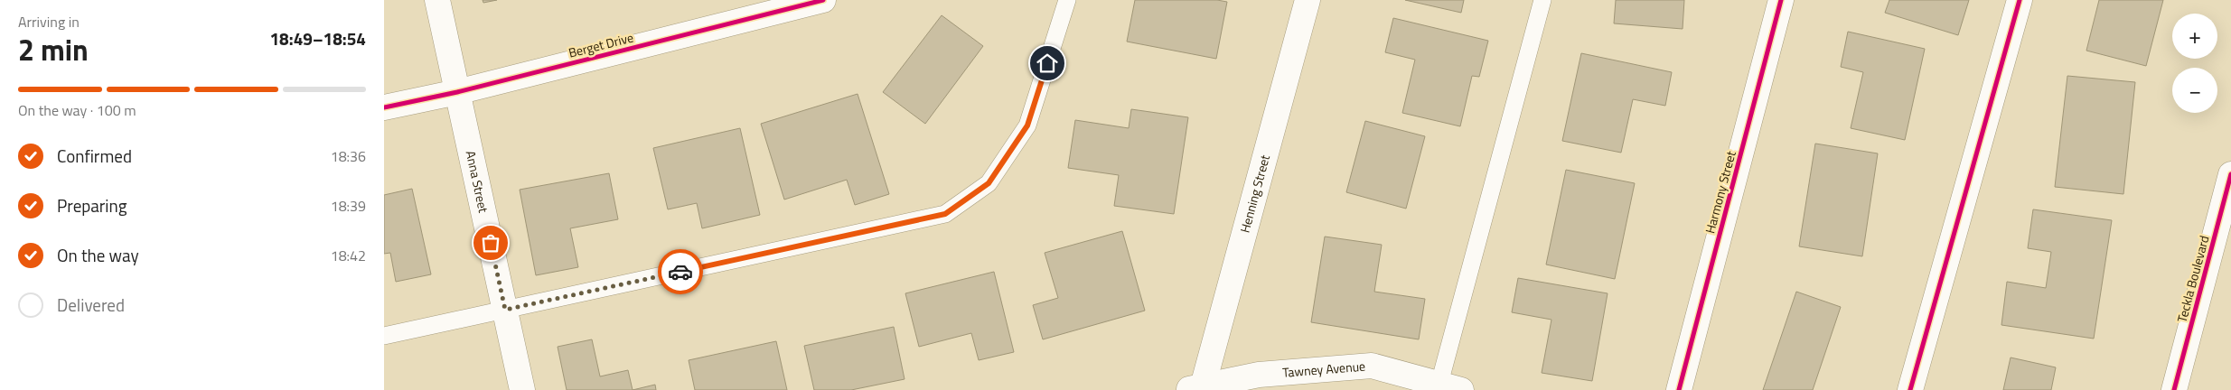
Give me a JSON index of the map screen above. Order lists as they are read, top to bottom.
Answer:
{
  "streets": {
    "street": [
      "Berget Drive",
      "Anna Street",
      "Harmony Street",
      "Henning Street",
      "Teckla Boulevard",
      "Tawney Avenue"
    ]
  },
  "crossings": [
    ["Berget Drive", "Anna Street"],
    ["Henning Street", "Tawney Avenue"]
  ],
  "page": {
    "heading": ["2 min", "Arriving in", "18:49–18:54"],
    "map_buttons": ["+", "−"],
    "bar": "On the way · 100 m",
    "list": [
      ["Confirmed", "18:36"],
      ["Preparing", "18:39"],
      ["On the way", "18:42"],
      "Delivered"
    ]
  }
}
